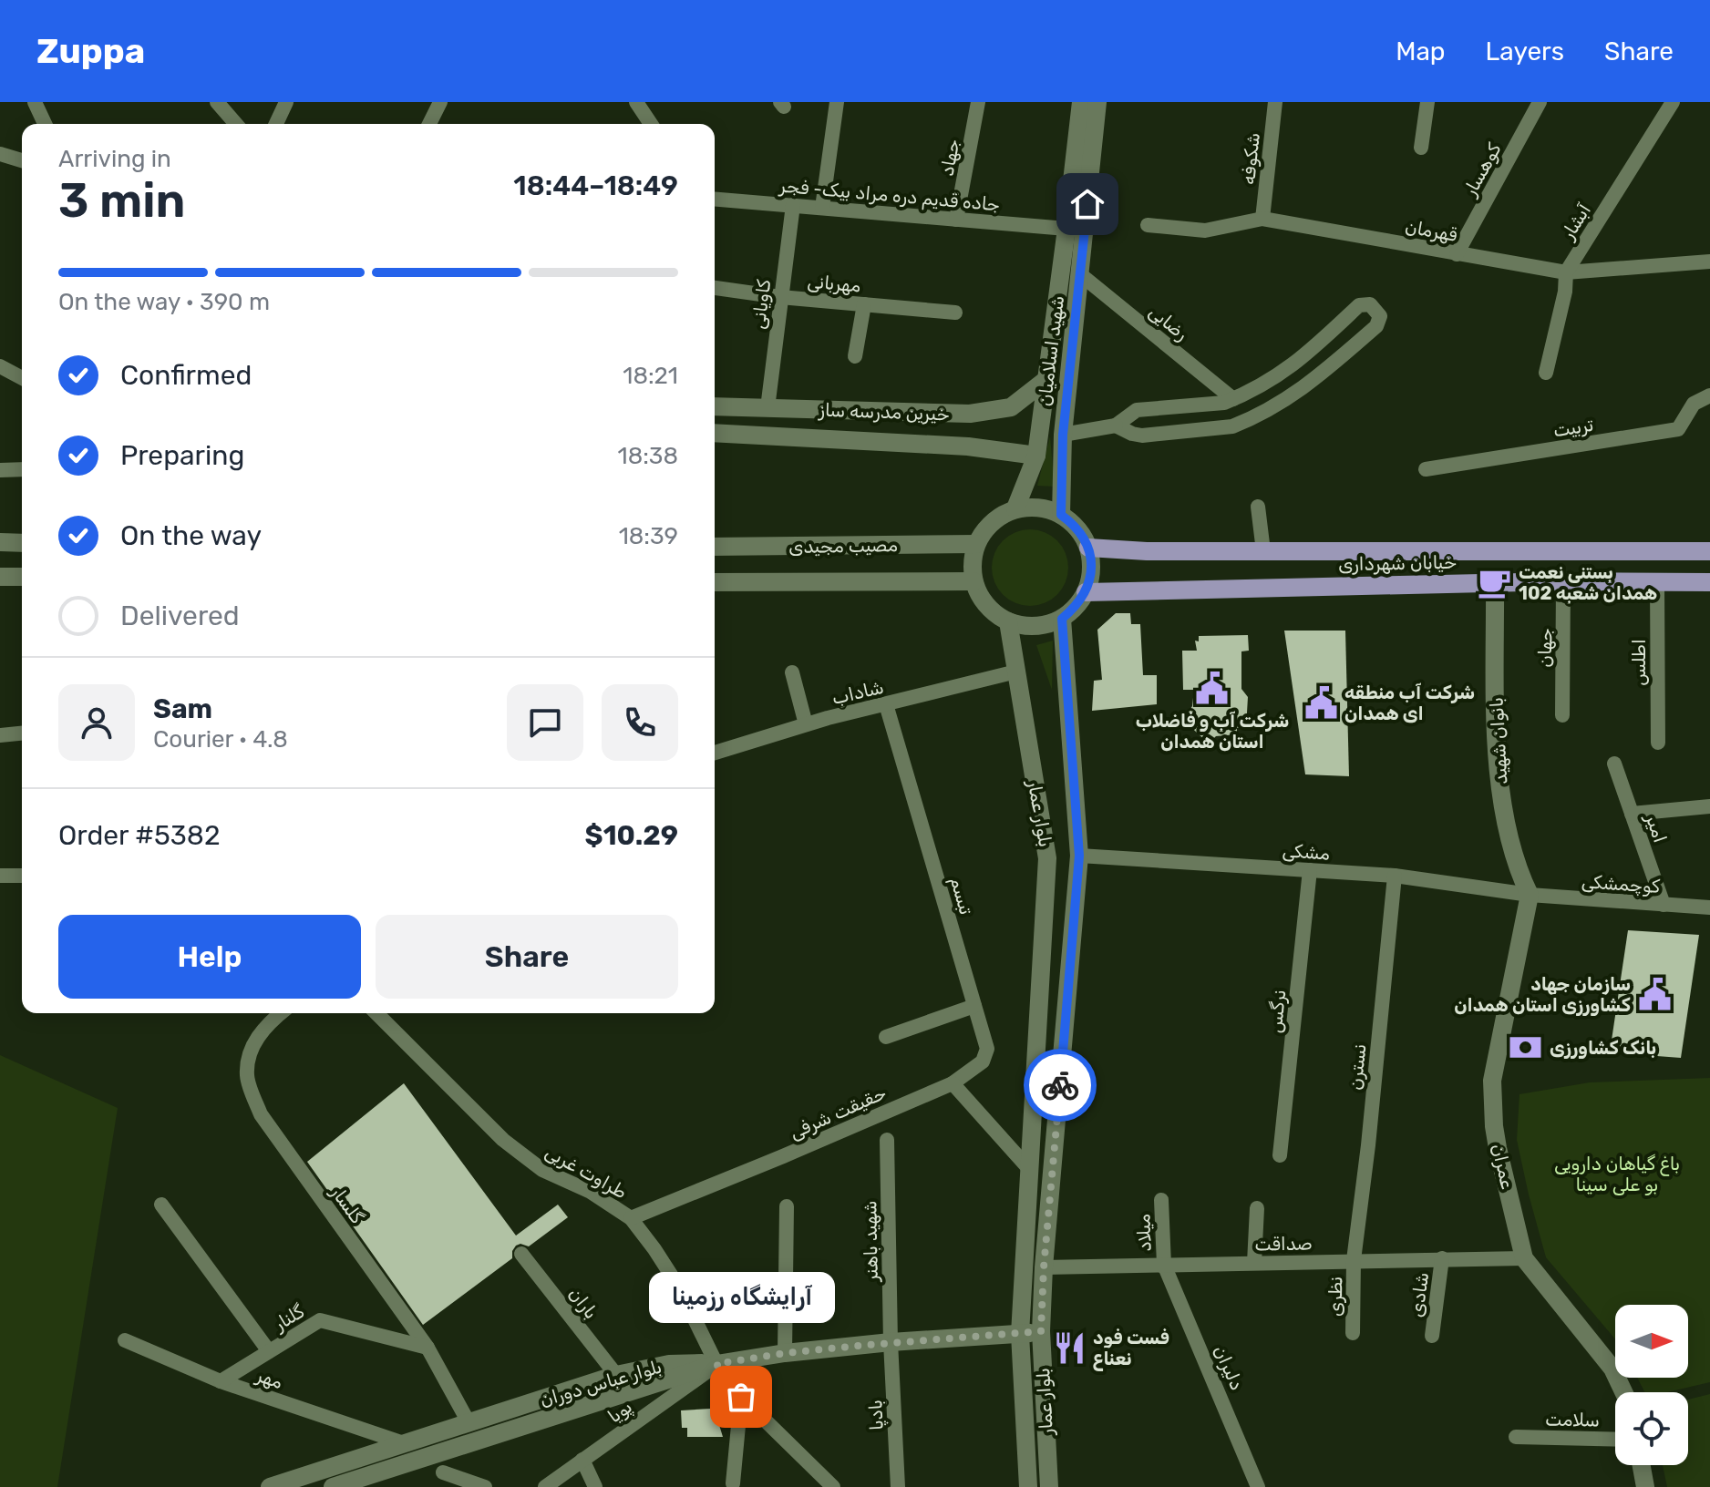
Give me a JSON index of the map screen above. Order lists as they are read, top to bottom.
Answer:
{
  "streets": {
    "main road": [
      "شهید اسلامیان",
      "خیرین مدرسه ساز",
      "مصیب مجیدی",
      "خیابان شهرداری",
      "بانوان شهید",
      "بلوار عمار",
      "عمران",
      "بلوار عباس دوران"
    ],
    "street": [
      "جهاد",
      "شکوفه",
      "کوهسار",
      "جاده قدیم دره مراد بیک- فجر",
      "آبشار",
      "قهرمان",
      "مهربانی",
      "کاویانی",
      "رضایی",
      "تربیت",
      "جهان",
      "اطلس",
      "شاداب",
      "امیر",
      "مشکی",
      "کوچمشکی",
      "تبسم",
      "نرگس",
      "نسترن",
      "حقیقت شرفی",
      "طراوت غربی",
      "گلسار",
      "میلاد",
      "شهید باهنر",
      "صداقت",
      "شادی",
      "نظری",
      "باران",
      "گلنار",
      "دلیران",
      "مهر",
      "پویا",
      "بادپا",
      "سلامت"
    ]
  },
  "crossings": [
    ["جهاد", "جاده قدیم دره مراد بیک- فجر"],
    ["شکوفه", "قهرمان"],
    ["کوهسار", "قهرمان"],
    ["جاده قدیم دره مراد بیک- فجر", "کاویانی"],
    ["جاده قدیم دره مراد بیک- فجر", "شهید اسلامیان"],
    ["آبشار", "قهرمان"],
    ["مهربانی", "کاویانی"],
    ["کاویانی", "خیرین مدرسه ساز"],
    ["رضایی", "شهید اسلامیان"],
    ["شهید اسلامیان", "خیرین مدرسه ساز"],
    ["شهید اسلامیان", "مصیب مجیدی"],
    ["شهید اسلامیان", "خیابان شهرداری"],
    ["شهید اسلامیان", "بلوار عمار"],
    ["مصیب مجیدی", "خیابان شهرداری"],
    ["مصیب مجیدی", "بلوار عمار"],
    ["خیابان شهرداری", "جهان"],
    ["خیابان شهرداری", "اطلس"],
    ["خیابان شهرداری", "بانوان شهید"],
    ["خیابان شهرداری", "بلوار عمار"],
    ["شاداب", "بلوار عمار"],
    ["شاداب", "تبسم"],
    ["بانوان شهید", "مشکی"],
    ["بانوان شهید", "کوچمشکی"],
    ["بانوان شهید", "عمران"],
    ["بلوار عمار", "مشکی"],
    ["بلوار عمار", "صداقت"],
    ["امیر", "کوچمشکی"],
    ["مشکی", "کوچمشکی"],
    ["مشکی", "نرگس"],
    ["مشکی", "نسترن"],
    ["مشکی", "عمران"],
    ["کوچمشکی", "عمران"],
    ["تبسم", "حقیقت شرفی"],
    ["نسترن", "صداقت"],
    ["نسترن", "نظری"],
    ["حقیقت شرفی", "طراوت غربی"],
    ["عمران", "صداقت"],
    ["طراوت غربی", "بلوار عباس دوران"],
    ["طراوت غربی", "پویا"],
    ["گلسار", "گلنار"],
    ["گلسار", "بلوار عباس دوران"],
    ["میلاد", "صداقت"],
    ["میلاد", "دلیران"],
    ["شهید باهنر", "بادپا"],
    ["صداقت", "شادی"],
    ["صداقت", "نظری"],
    ["صداقت", "دلیران"],
    ["باران", "بلوار عباس دوران"],
    ["گلنار", "مهر"],
    ["مهر", "بلوار عباس دوران"],
    ["بلوار عباس دوران", "پویا"]
  ],
  "parks": ["باغ گیاهان دارویی بو علی سینا"],
  "places": {
    "cafe": ["بستنی نعمت همدان شعبه 102"],
    "public building": ["شرکت آب و فاضلاب استان همدان", "شرکت آب منطقه ای همدان", "سازمان جهاد کشاورزی استان همدان"],
    "bank": ["بانک کشاورزی"],
    "restaurant": ["فست فود نعناع"],
    "other": ["آرایشگاه رزمینا"]
  },
  "north": "right",
  "page": {
    "header": "Zuppa",
    "nav": ["Map", "Layers", "Share"],
    "heading": ["3 min", "Arriving in", "18:44–18:49"],
    "panel": [
      "Sam",
      "Courier · 4.8",
      "Order #5382",
      "$10.29"
    ],
    "bar": "On the way · 390 m",
    "list": [
      ["Confirmed", "18:21"],
      ["Preparing", "18:38"],
      ["On the way", "18:39"],
      "Delivered"
    ],
    "buttons": ["Help", "Share"],
    "bubble": "آرایشگاه رزمینا"
  }
}
